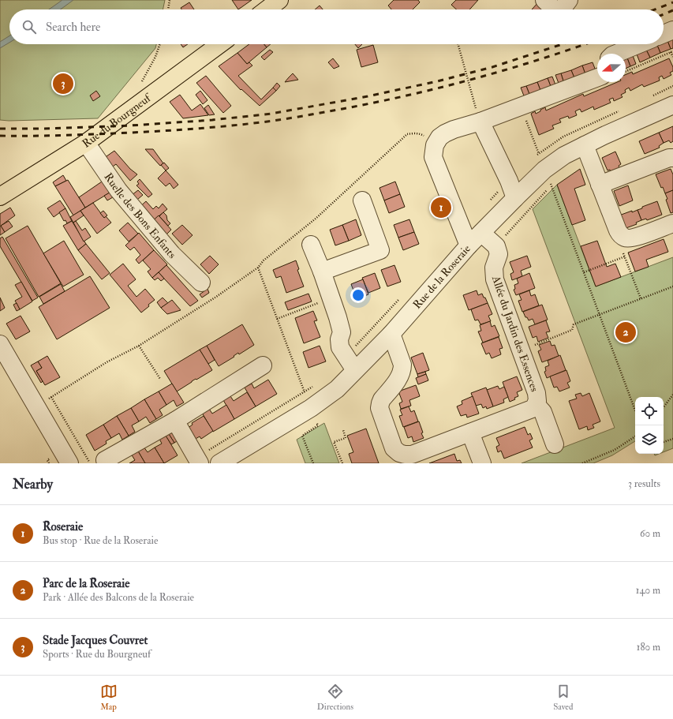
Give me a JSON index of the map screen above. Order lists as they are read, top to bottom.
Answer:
{
  "streets": {
    "main road": ["Rue du Bourgneuf"],
    "street": ["Ruelle des Bons Enfants", "Rue de la Roseraie", "Allée du Jardin des Essences"]
  },
  "crossings": [
    ["Rue du Bourgneuf", "Ruelle des Bons Enfants"],
    ["Rue de la Roseraie", "Allée du Jardin des Essences"]
  ],
  "north": "left",
  "page": {
    "search": "Search here",
    "pins": ["3", "1", "2"],
    "heading": ["Nearby", "3 results"],
    "list": [
      {
        "mark": "1",
        "name": "Roseraie",
        "note": "Bus stop · Rue de la Roseraie",
        "value": "60 m"
      },
      {
        "mark": "2",
        "name": "Parc de la Roseraie",
        "note": "Park · Allée des Balcons de la Roseraie",
        "value": "140 m"
      },
      {
        "mark": "3",
        "name": "Stade Jacques Couvret",
        "note": "Sports · Rue du Bourgneuf",
        "value": "180 m"
      }
    ],
    "nav": ["Map", "Directions", "Saved"]
  }
}
